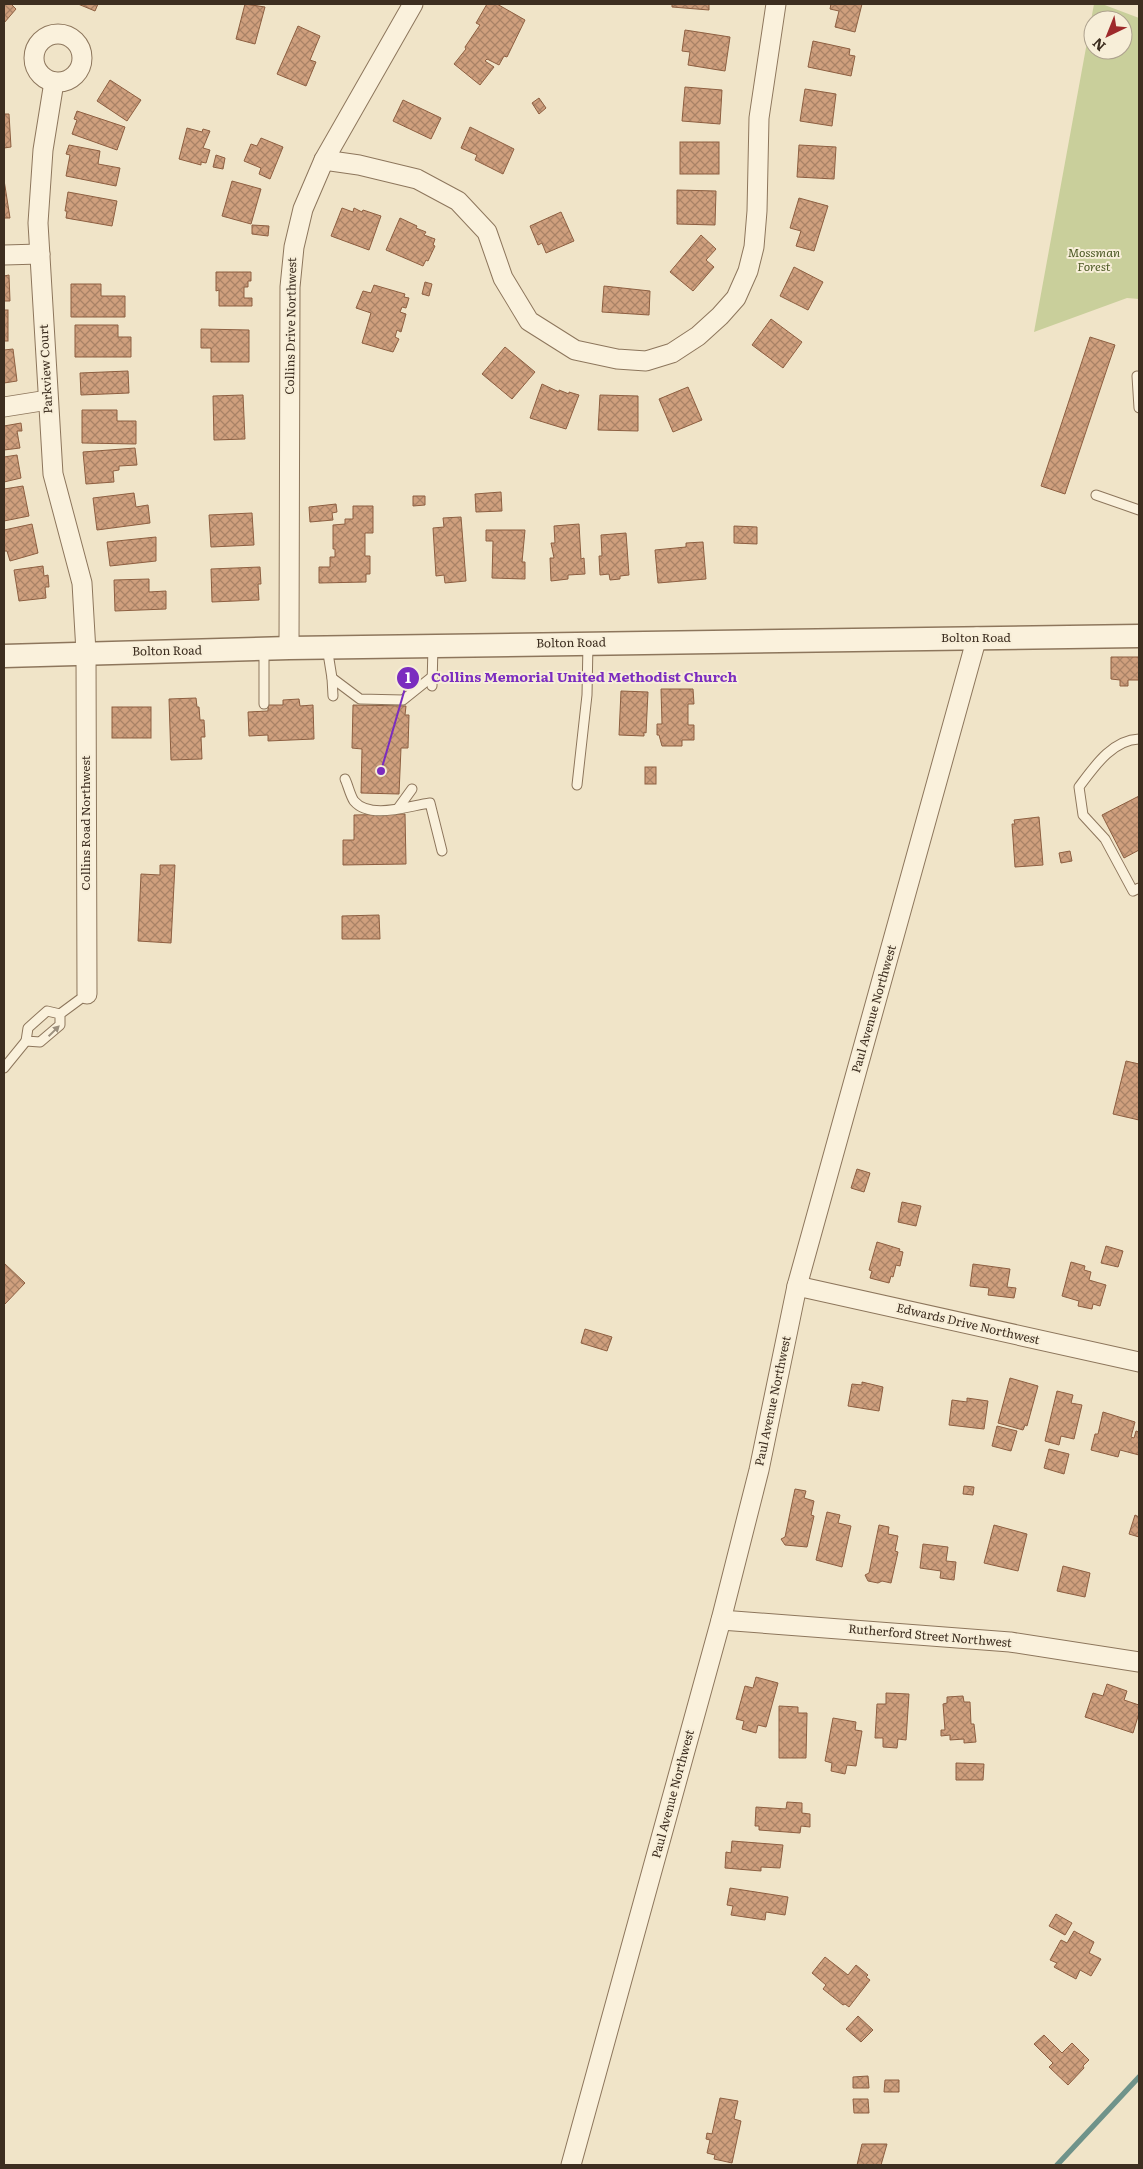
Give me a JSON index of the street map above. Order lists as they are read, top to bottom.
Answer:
{
  "streets": {
    "street": [
      "Collins Drive Northwest",
      "Parkview Court",
      "Bolton Road",
      "Collins Road Northwest",
      "Paul Avenue Northwest",
      "Edwards Drive Northwest",
      "Rutherford Street Northwest"
    ]
  },
  "crossings": [
    ["Collins Drive Northwest", "Bolton Road"],
    ["Parkview Court", "Bolton Road"],
    ["Parkview Court", "Collins Road Northwest"],
    ["Bolton Road", "Collins Road Northwest"],
    ["Bolton Road", "Paul Avenue Northwest"],
    ["Paul Avenue Northwest", "Edwards Drive Northwest"],
    ["Paul Avenue Northwest", "Rutherford Street Northwest"]
  ],
  "parks": ["Mossman Forest"],
  "places": ["Collins Memorial United Methodist Church"],
  "north": "bottom left"
}
